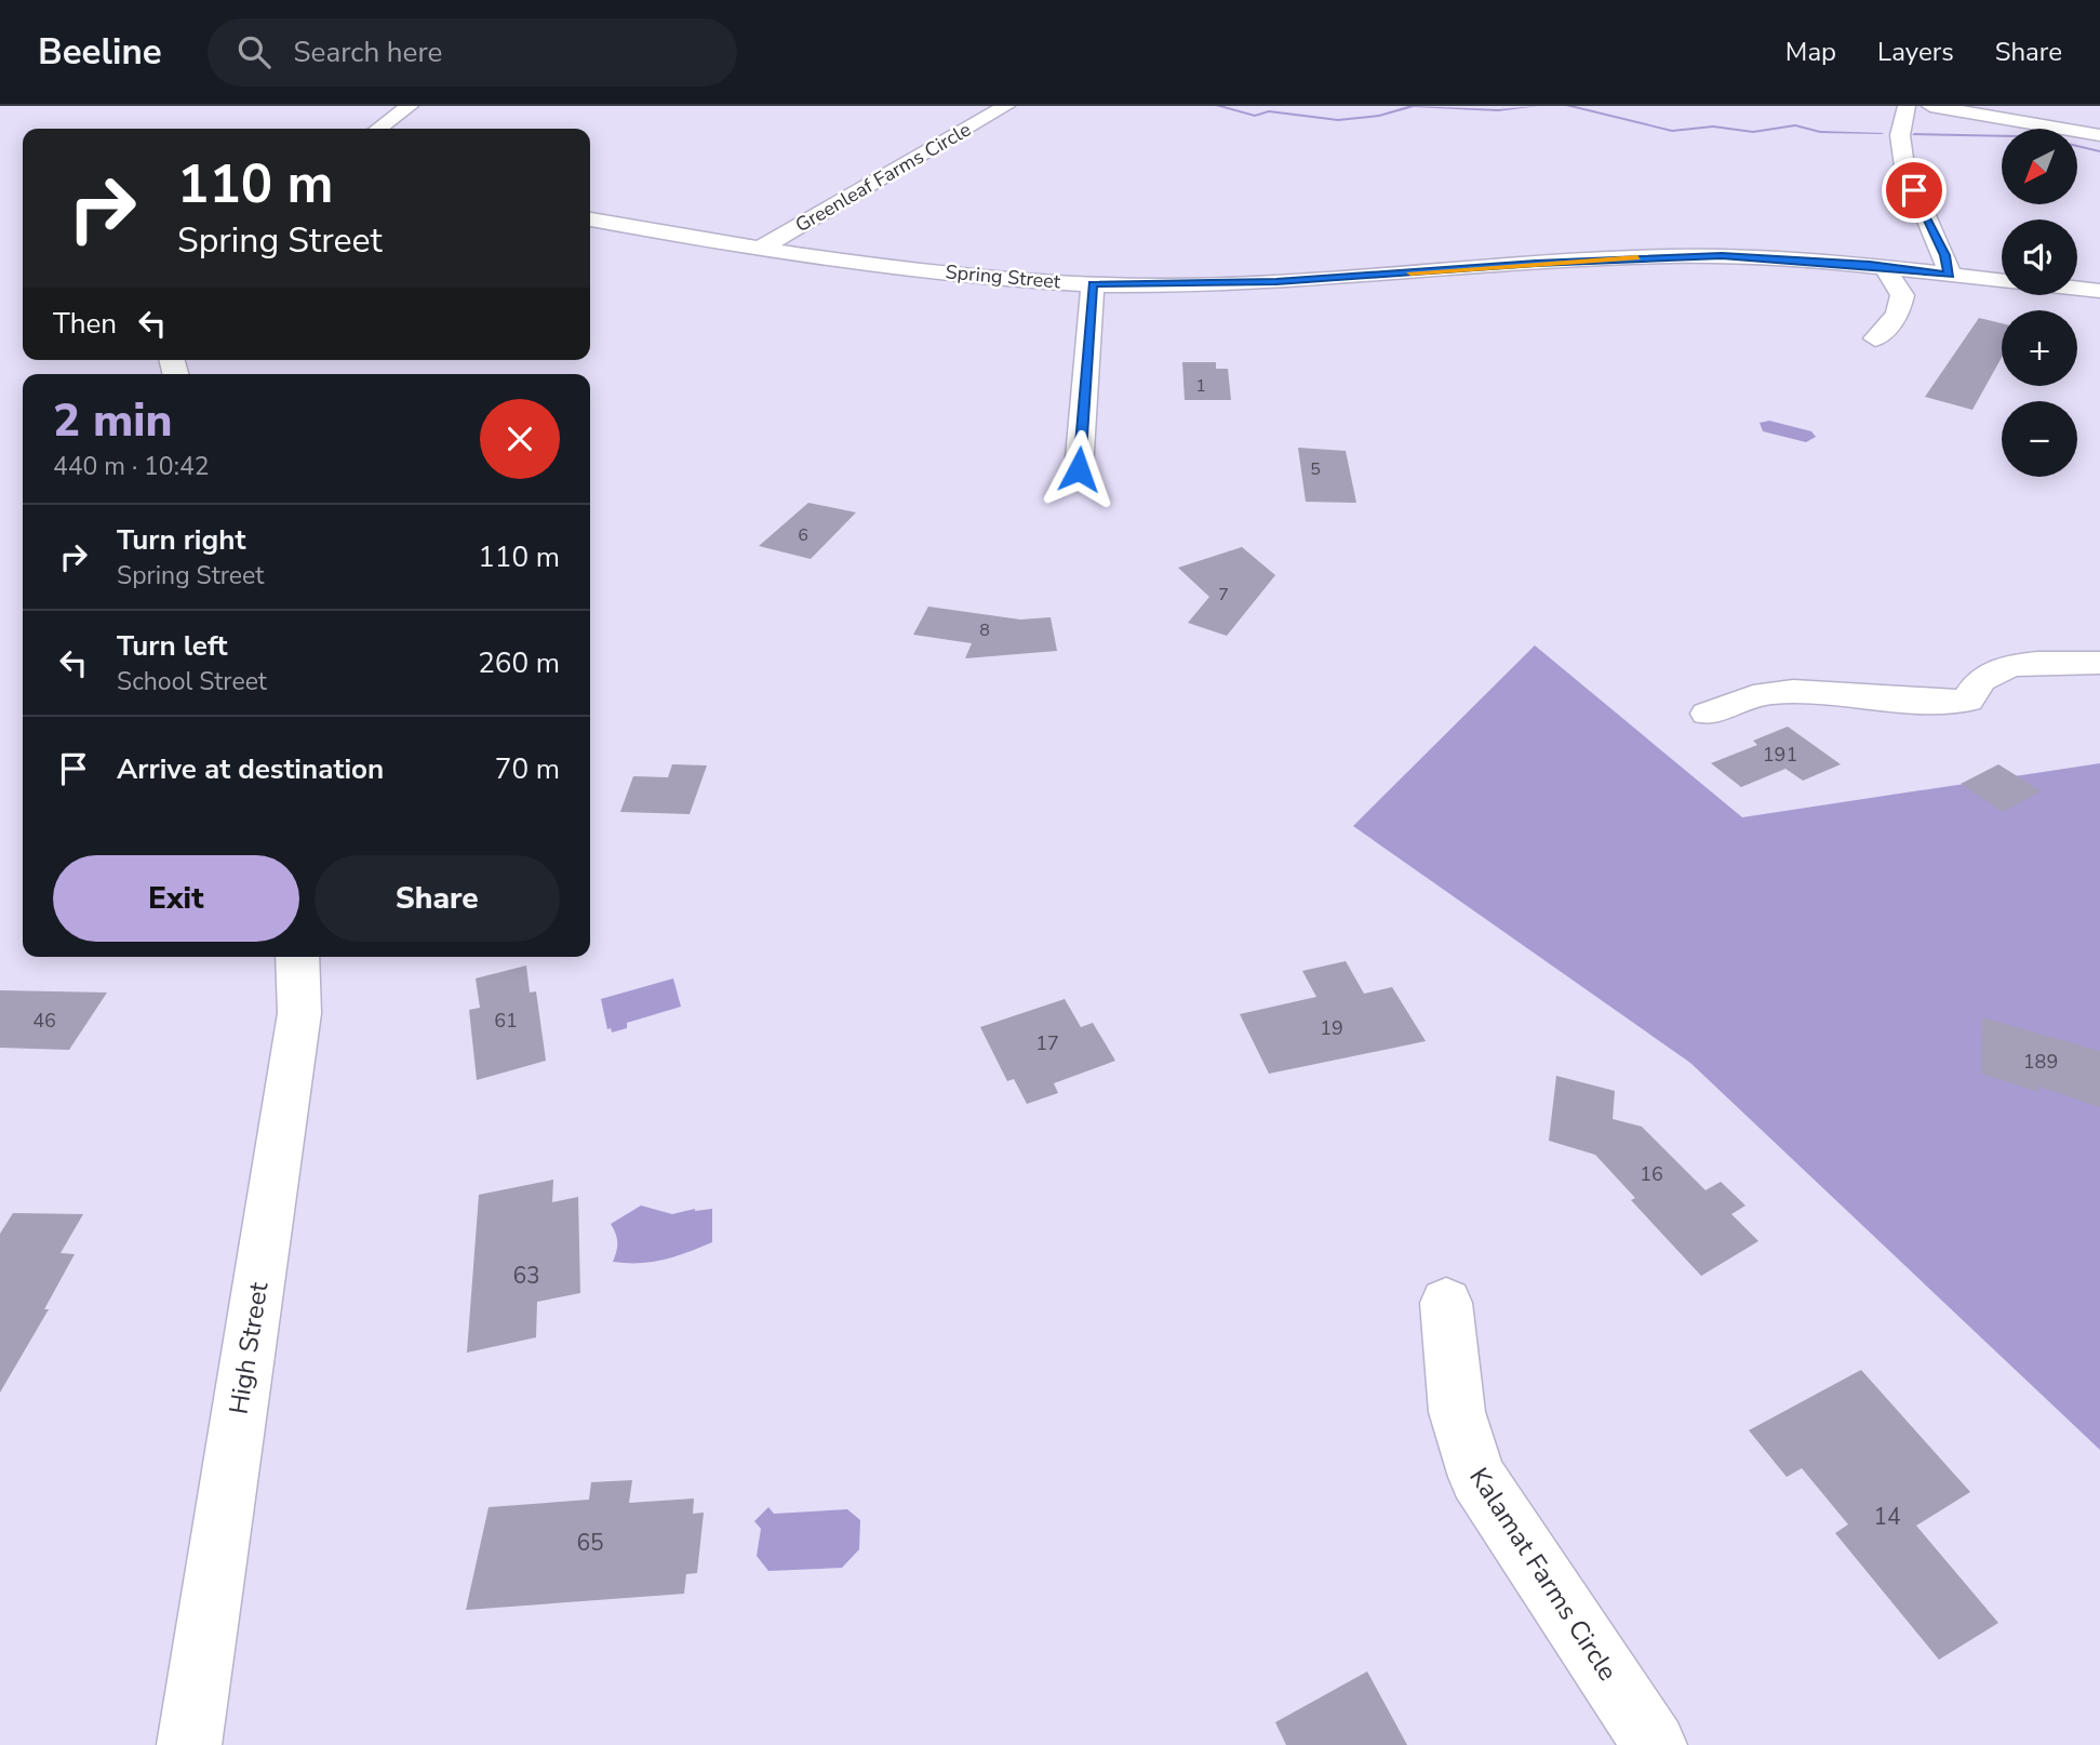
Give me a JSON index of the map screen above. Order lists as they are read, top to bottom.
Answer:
{
  "streets": {
    "street": [
      "Greenleaf Farms Circle",
      "Spring Street",
      "High Street",
      "Kalamat Farms Circle"
    ]
  },
  "crossings": [
    ["Greenleaf Farms Circle", "Spring Street"]
  ],
  "house_numbers": [
    "1",
    "5",
    "6",
    "7",
    "8",
    "191",
    "46",
    "61",
    "19",
    "17",
    "189",
    "16",
    "63",
    "14",
    "65"
  ],
  "north": "bottom left",
  "page": {
    "header": "Beeline",
    "search": "Search here",
    "nav": ["Map", "Layers", "Share"],
    "map_buttons": ["+", "−"],
    "turn": ["110 m", "Spring Street"],
    "then": "Then",
    "heading": ["2 min", "440 m · 10:42"],
    "list": [
      {
        "name": "Turn right",
        "note": "Spring Street",
        "value": "110 m"
      },
      {
        "name": "Turn left",
        "note": "School Street",
        "value": "260 m"
      },
      {
        "name": "Arrive at destination",
        "value": "70 m"
      }
    ],
    "buttons": ["Exit", "Share"]
  }
}
